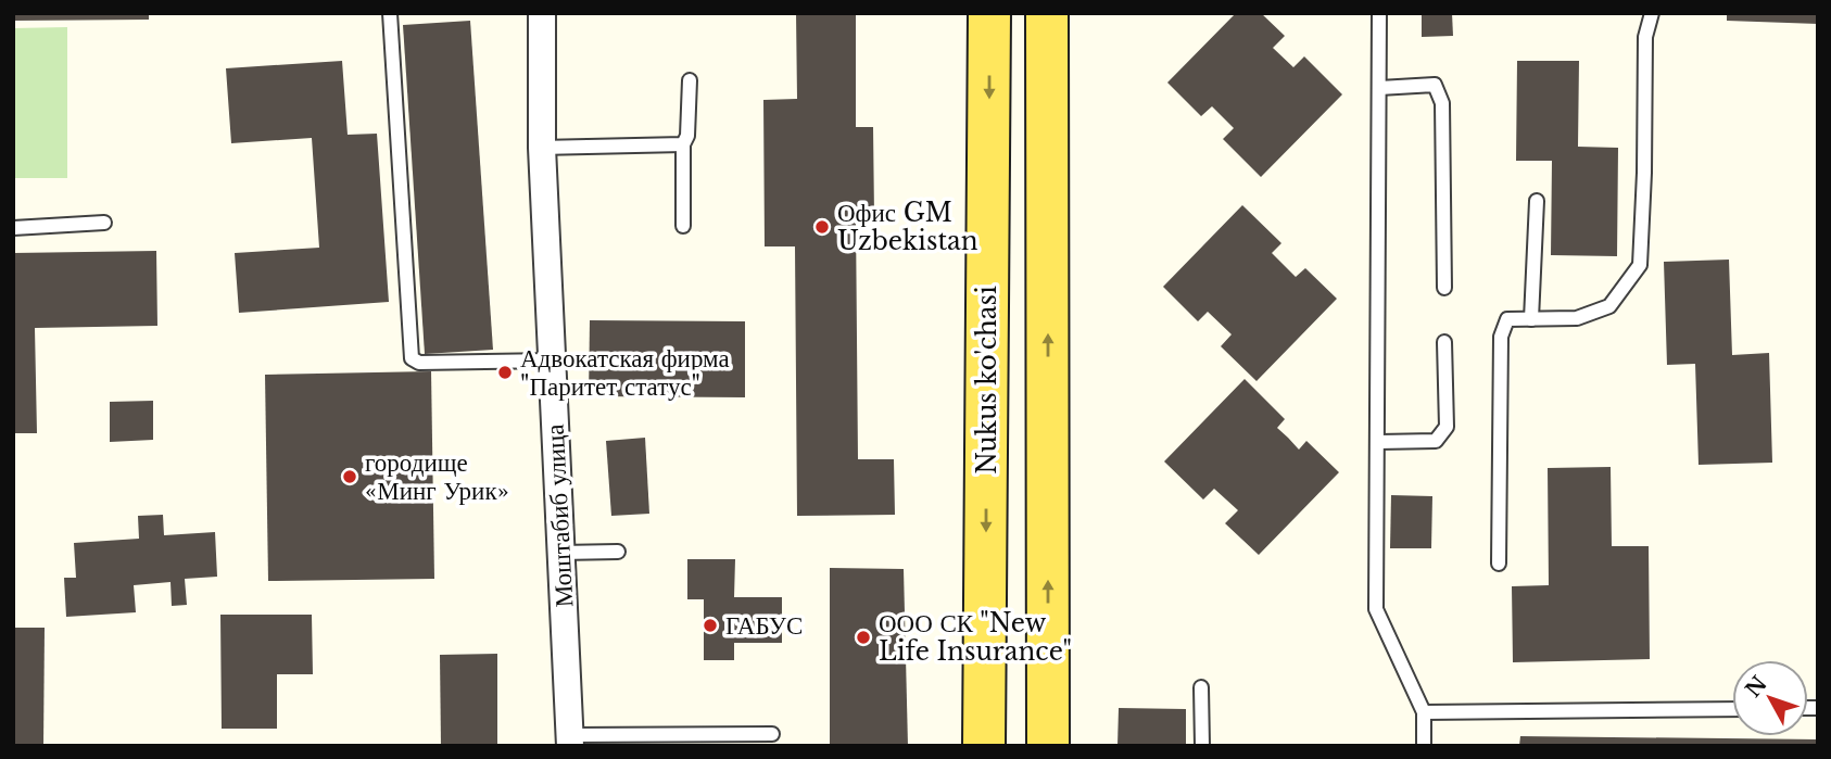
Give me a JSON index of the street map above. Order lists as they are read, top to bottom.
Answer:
{
  "streets": {
    "main road": ["Nukus ko'chasi"],
    "street": ["Моштабиб улица"]
  },
  "places": [
    "Офис GM Uzbekistan",
    "Адвокатская фирма \"Паритет статус\"",
    "городище «Минг Урик»",
    "ГАБУС",
    "ООО СК \"New Life Insurance\""
  ],
  "north": "top left"
}
